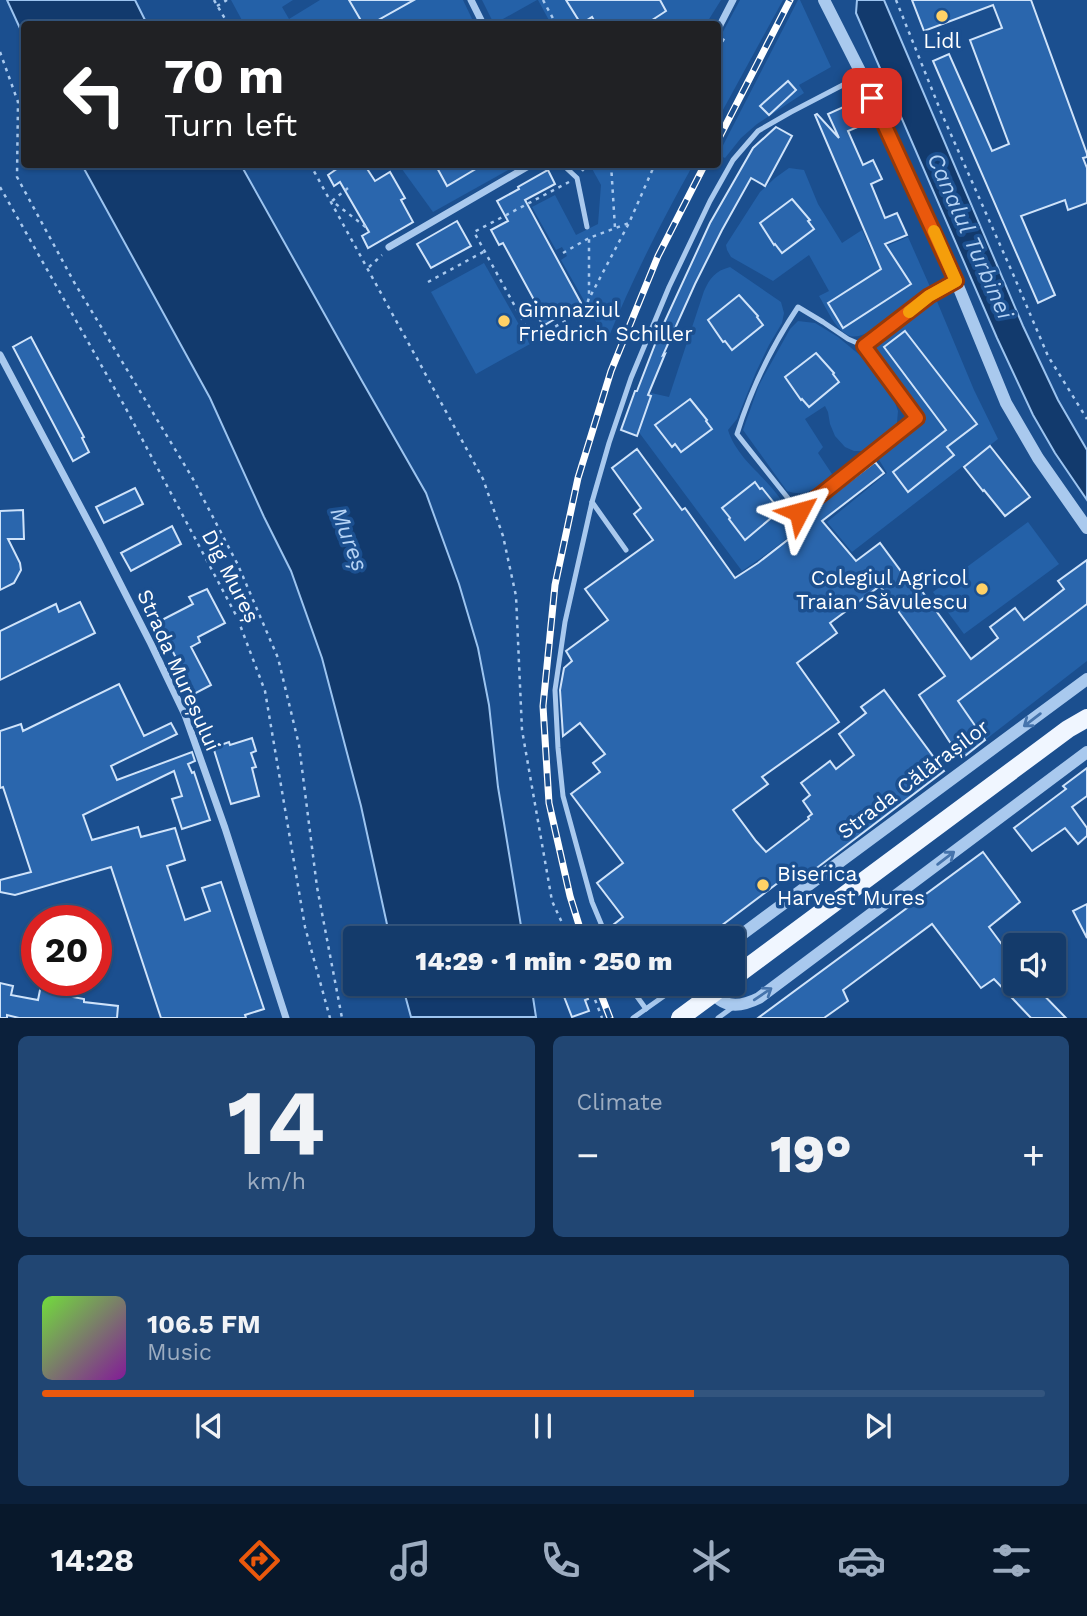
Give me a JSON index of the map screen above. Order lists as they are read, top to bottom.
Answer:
{
  "streets": {
    "street": ["Strada Mureșului", "Strada Călărașilor"],
    "path": ["Dig Mureș"]
  },
  "water": ["Canalul Turbinei", "Mureș"],
  "places": [
    "Lidl",
    "Gimnaziul Friedrich Schiller",
    "Colegiul Agricol Traian Săvulescu",
    "Biserica Harvest Mures"
  ],
  "page": {
    "turn": ["70 m", "Turn left"],
    "limit": "20",
    "trip": "14:29 · 1 min · 250 m",
    "tile": [
      ["14", "km/h"],
      "Climate"
    ],
    "heat": ["−", "19°", "+"],
    "song": ["106.5 FM", "Music"],
    "tabs": "14:28"
  }
}
